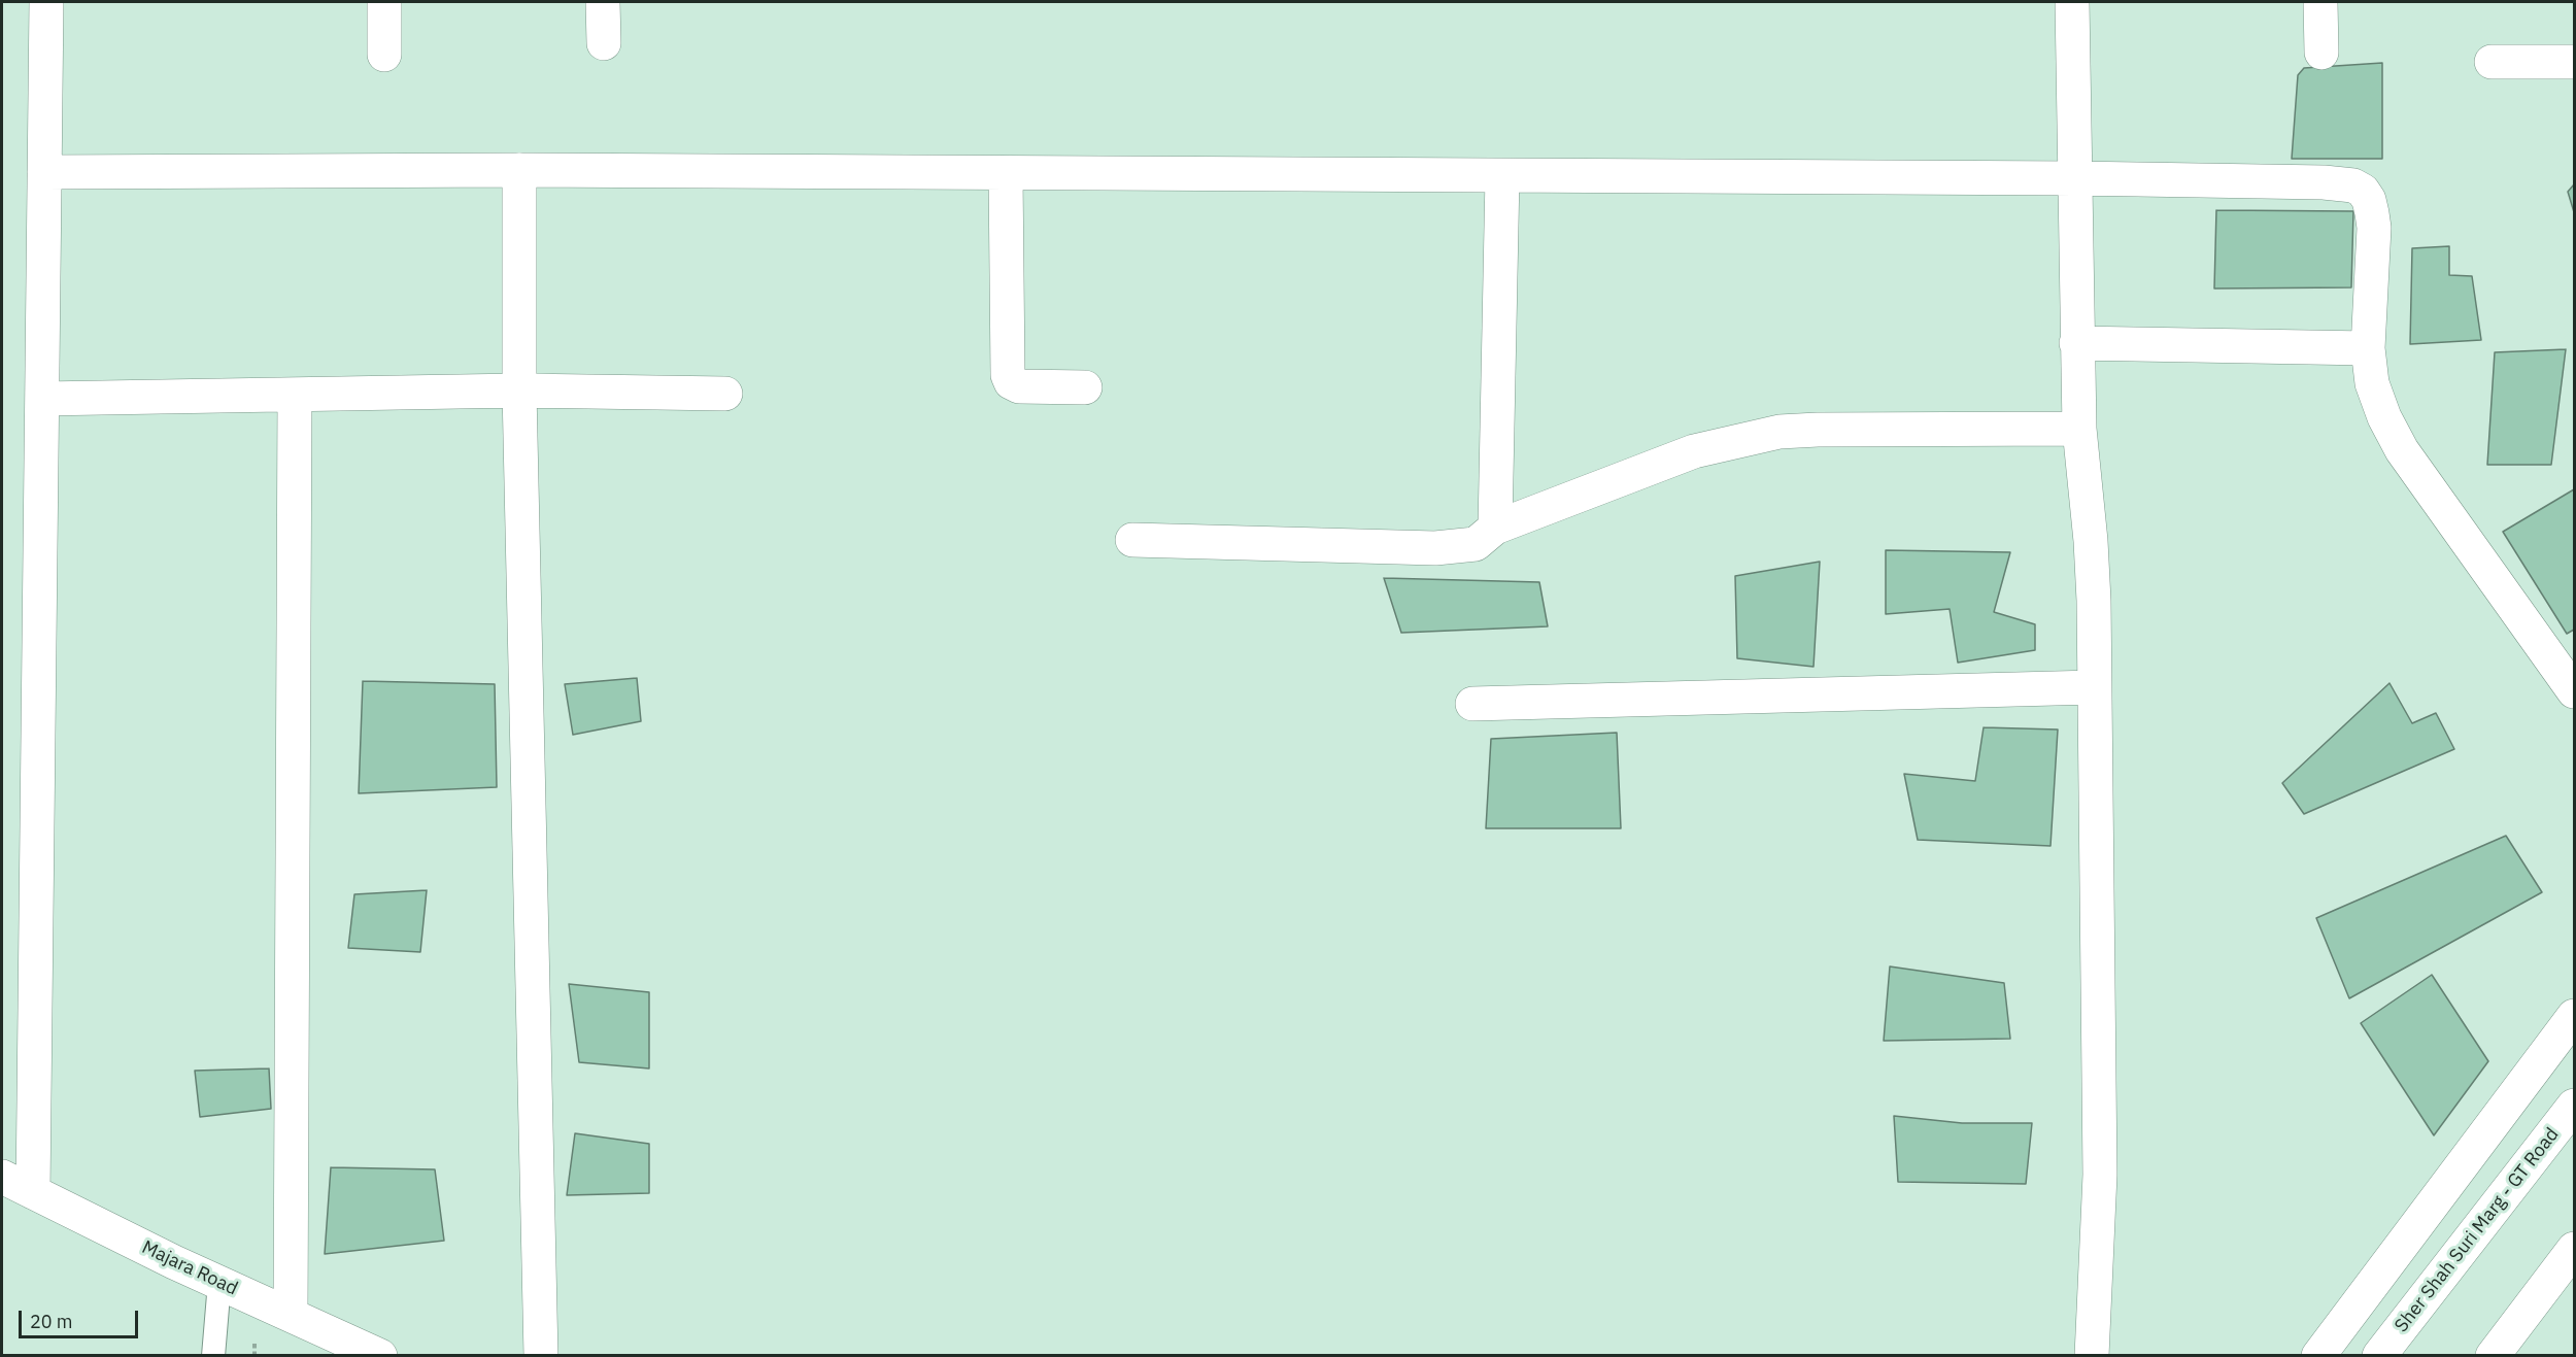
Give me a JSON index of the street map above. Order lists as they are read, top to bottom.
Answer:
{
  "streets": {
    "main road": ["Sher Shah Suri Marg - GT Road", "Majara Road"]
  },
  "scale_bar": "20 m"
}
